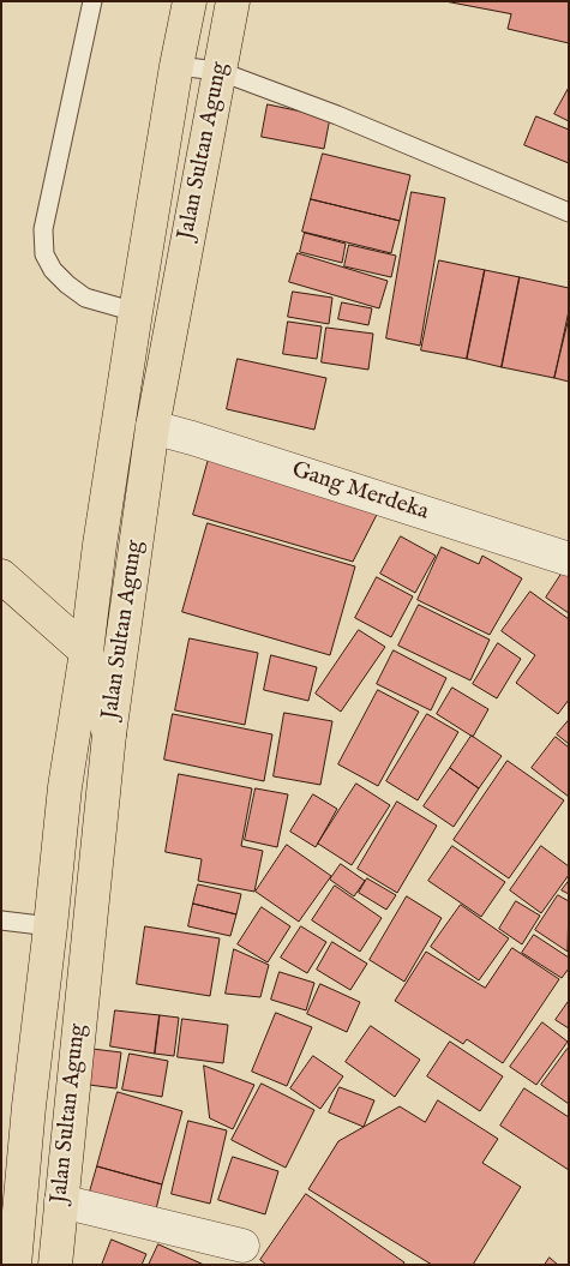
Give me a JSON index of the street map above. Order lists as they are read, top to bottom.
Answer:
{
  "streets": {
    "main road": ["Jalan Sultan Agung"],
    "street": ["Gang Merdeka"]
  },
  "crossings": [
    ["Jalan Sultan Agung", "Gang Merdeka"]
  ]
}
